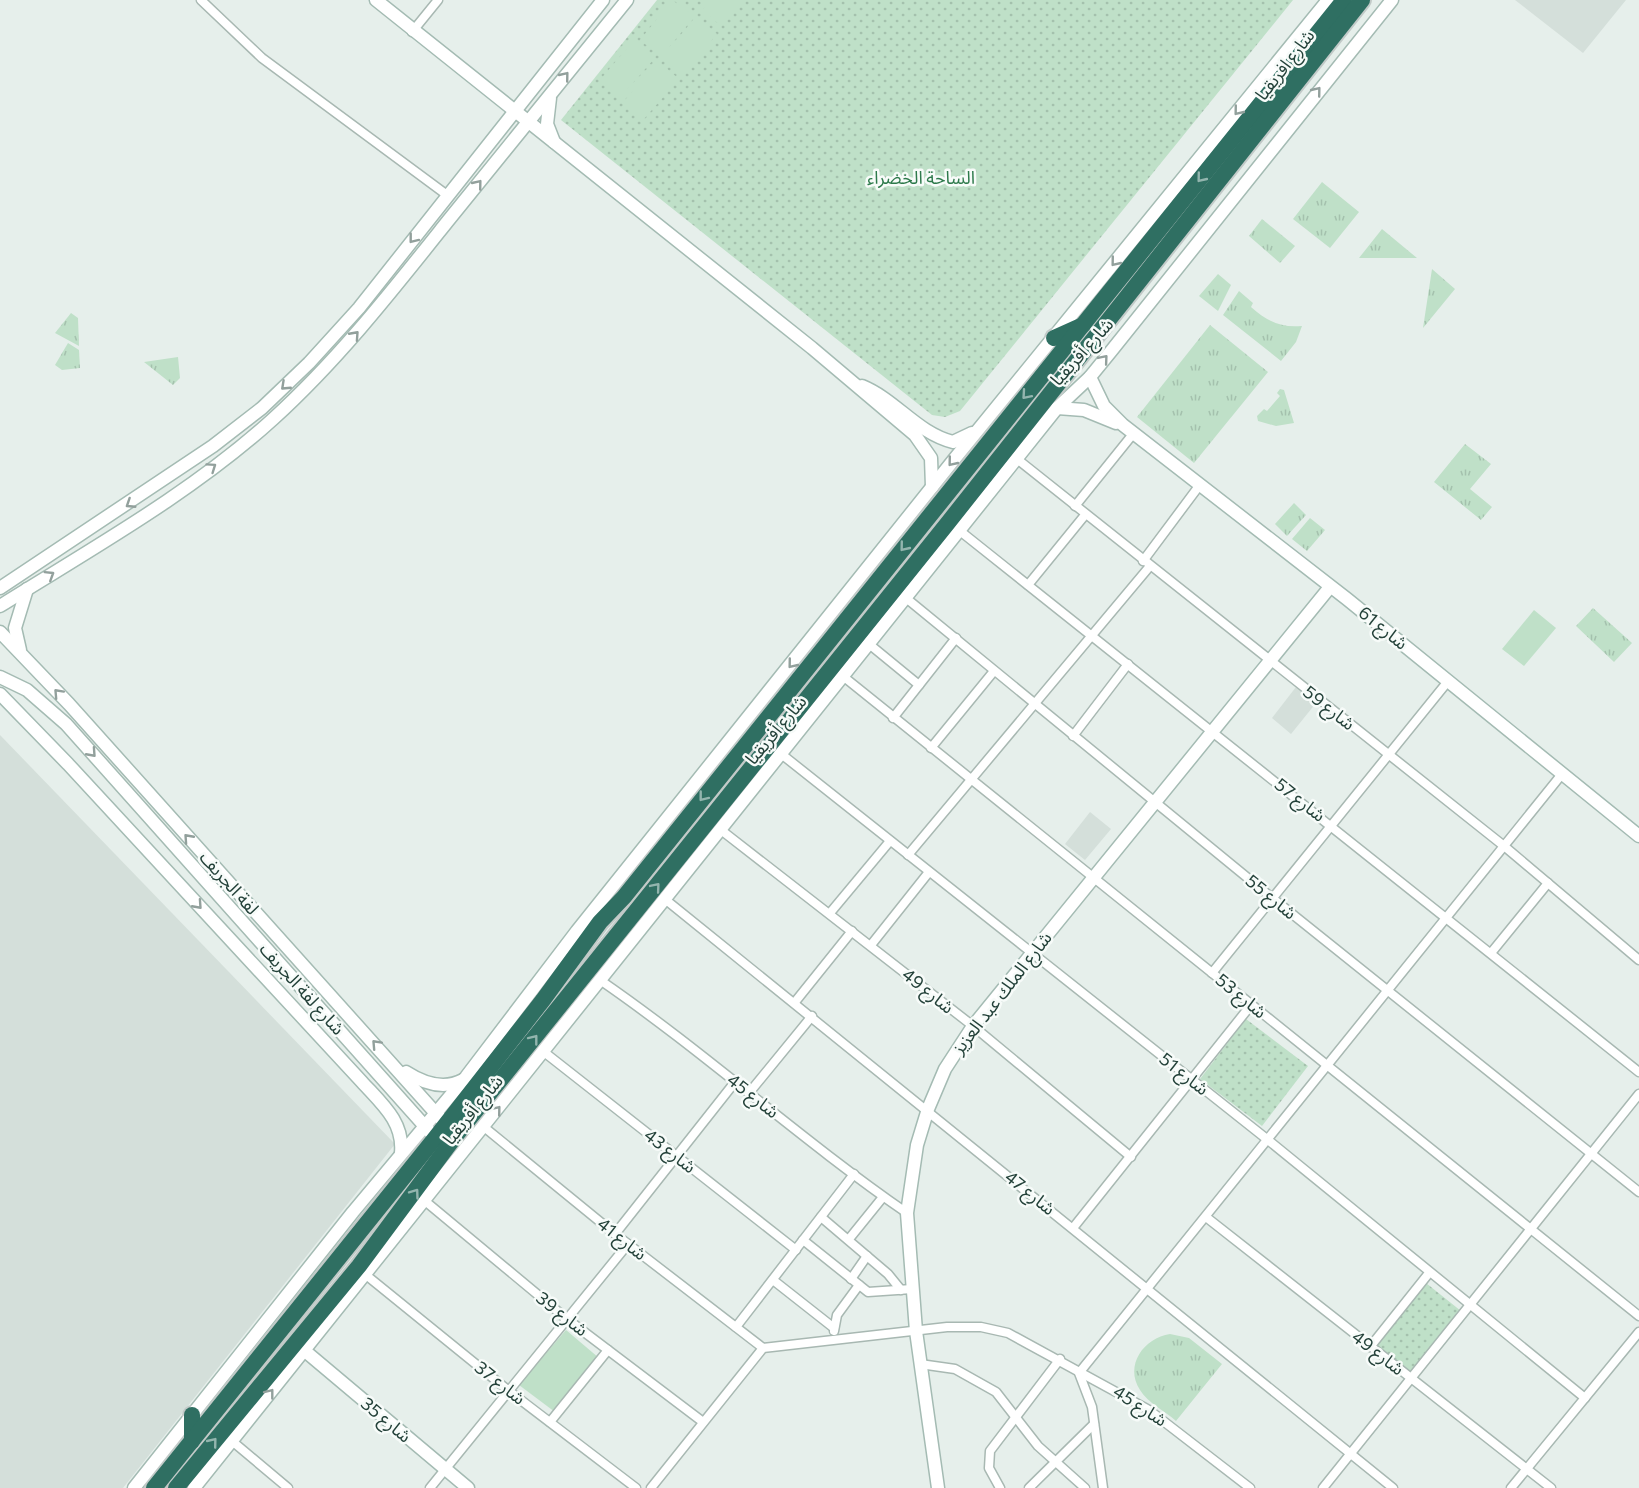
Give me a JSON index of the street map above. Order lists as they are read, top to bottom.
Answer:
{
  "streets": {
    "highway": ["شارع افريقيا", "شارع أفريقيا"],
    "street": [
      "شارع 61",
      "شارع 59",
      "شارع 57",
      "لفة الجريف",
      "شارع 55",
      "شارع لفة الجريف",
      "شارع 49",
      "شارع الملك عبد العزيز",
      "شارع 53",
      "شارع 51",
      "شارع 45",
      "شارع 43",
      "شارع 47",
      "شارع 41",
      "شارع 39",
      "شارع 37",
      "شارع 35"
    ]
  },
  "crossings": [
    ["شارع افريقيا", "شارع أفريقيا"],
    ["شارع أفريقيا", "شارع 61"],
    ["شارع أفريقيا", "شارع 59"],
    ["شارع أفريقيا", "شارع 57"],
    ["شارع أفريقيا", "لفة الجريف"],
    ["شارع أفريقيا", "شارع 55"],
    ["شارع أفريقيا", "شارع لفة الجريف"],
    ["شارع أفريقيا", "شارع 49"],
    ["شارع أفريقيا", "شارع 53"],
    ["شارع أفريقيا", "شارع 51"],
    ["شارع أفريقيا", "شارع 45"],
    ["شارع أفريقيا", "شارع 43"],
    ["شارع أفريقيا", "شارع 47"],
    ["شارع أفريقيا", "شارع 41"],
    ["شارع أفريقيا", "شارع 39"],
    ["شارع أفريقيا", "شارع 37"],
    ["شارع أفريقيا", "شارع 35"],
    ["شارع 61", "شارع الملك عبد العزيز"],
    ["شارع 59", "شارع الملك عبد العزيز"],
    ["شارع 57", "شارع الملك عبد العزيز"],
    ["لفة الجريف", "شارع لفة الجريف"],
    ["شارع 55", "شارع الملك عبد العزيز"],
    ["شارع 49", "شارع الملك عبد العزيز"],
    ["شارع الملك عبد العزيز", "شارع 53"],
    ["شارع الملك عبد العزيز", "شارع 51"],
    ["شارع الملك عبد العزيز", "شارع 45"],
    ["شارع الملك عبد العزيز", "شارع 47"],
    ["شارع 45", "شارع 41"]
  ],
  "parks": ["الساحة الخضراء"]
}
